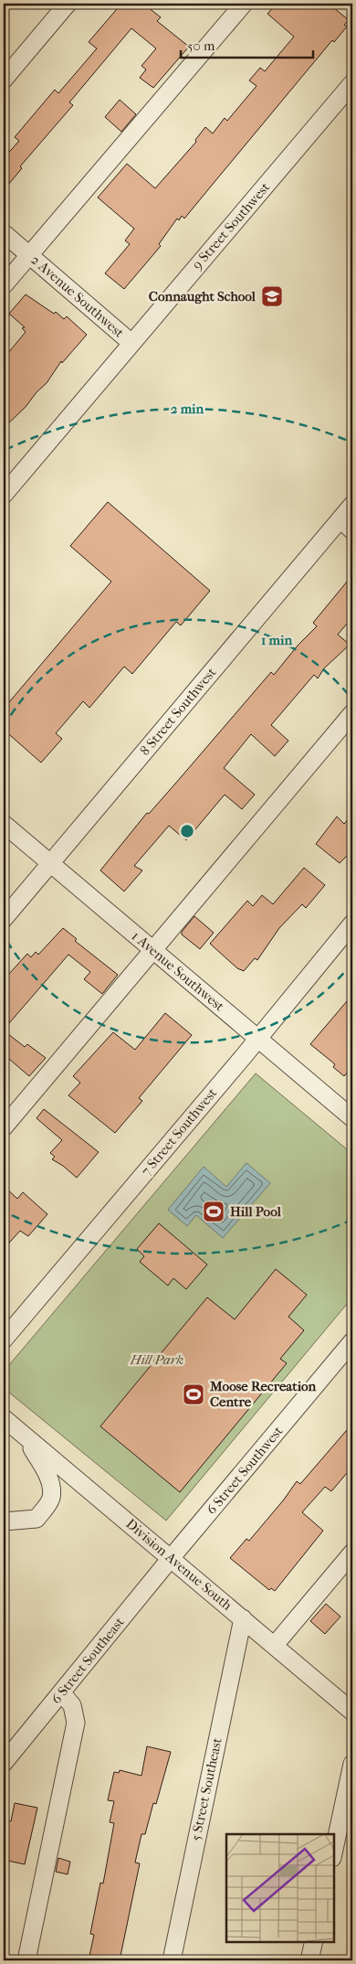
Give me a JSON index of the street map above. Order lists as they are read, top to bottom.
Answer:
{
  "streets": {
    "street": [
      "9 Street Southwest",
      "2 Avenue Southwest",
      "8 Street Southwest",
      "1 Avenue Southwest",
      "7 Street Southwest",
      "6 Street Southwest",
      "Division Avenue South",
      "6 Street Southeast",
      "5 Street Southeast"
    ]
  },
  "crossings": [
    ["9 Street Southwest", "2 Avenue Southwest"],
    ["8 Street Southwest", "1 Avenue Southwest"],
    ["1 Avenue Southwest", "7 Street Southwest"],
    ["6 Street Southwest", "Division Avenue South"],
    ["6 Street Southwest", "6 Street Southeast"],
    ["Division Avenue South", "6 Street Southeast"],
    ["Division Avenue South", "5 Street Southeast"]
  ],
  "parks": ["Hill Park"],
  "places": {
    "school or university": ["Connaught School"],
    "sports": ["Hill Pool", "Moose Recreation Centre"]
  },
  "scale_bar": "50 m",
  "rings": ["2 min", "1 min"]
}
